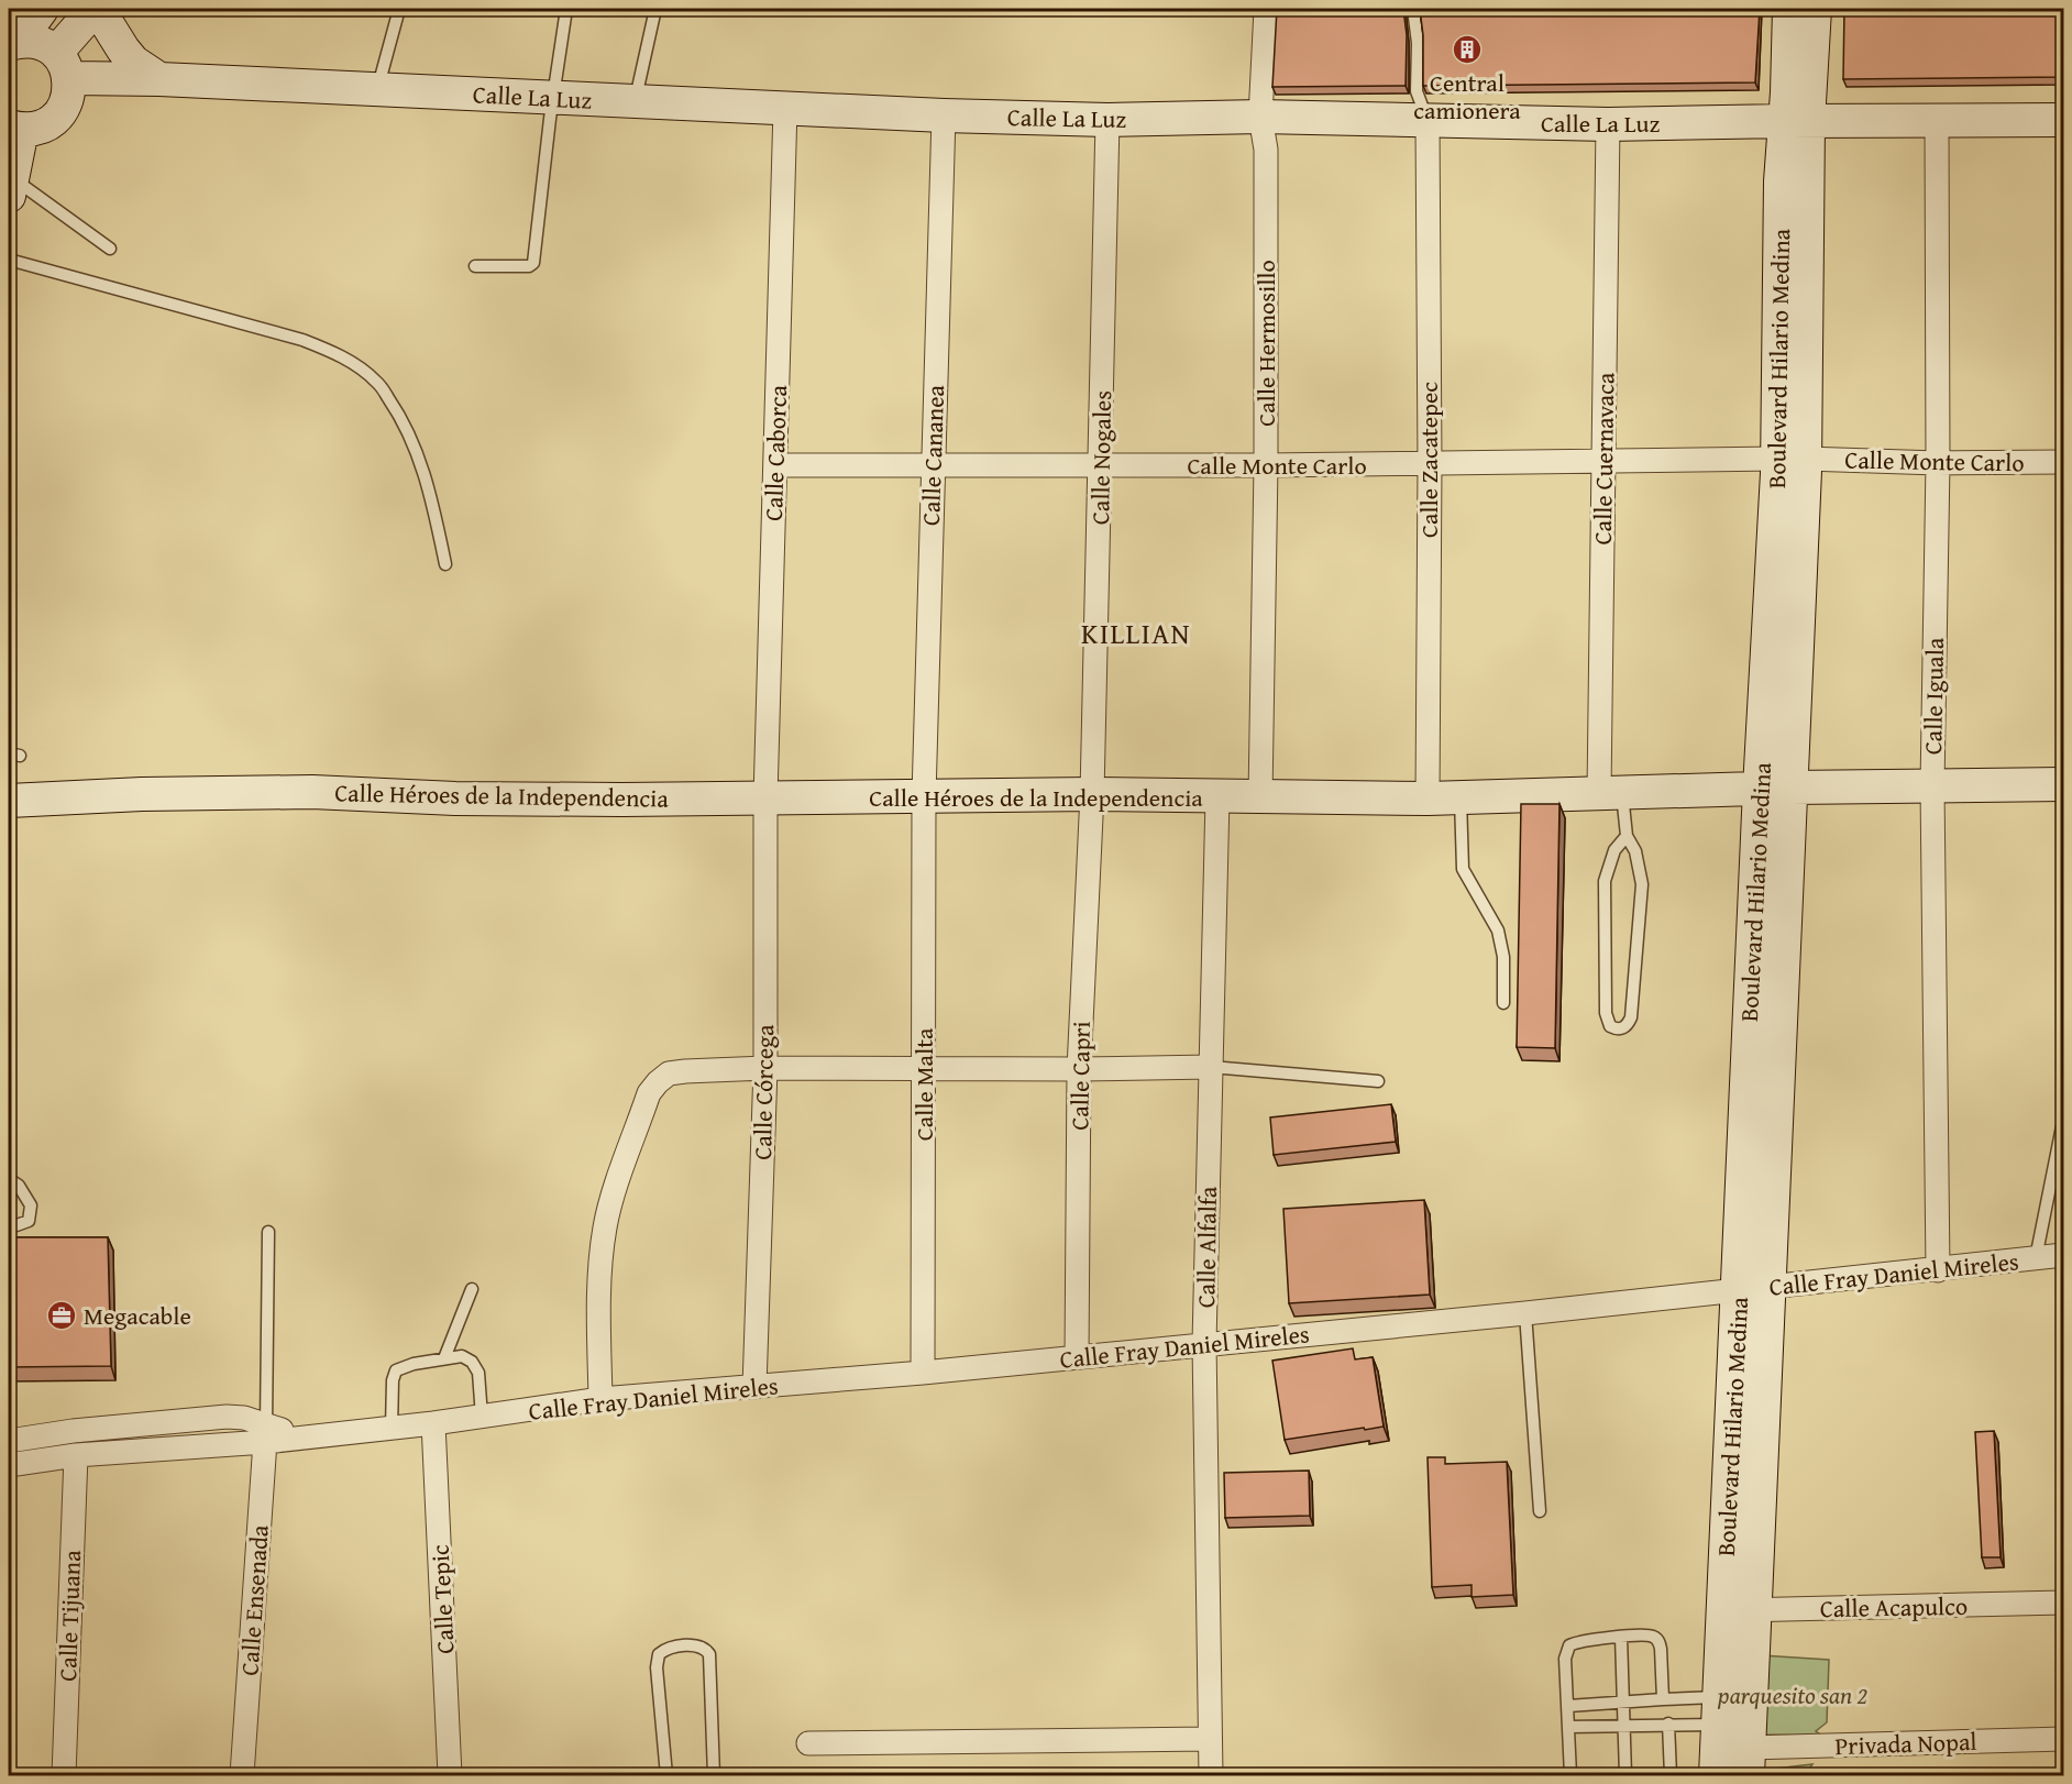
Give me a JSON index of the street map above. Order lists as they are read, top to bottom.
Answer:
{
  "streets": {
    "street": [
      "Calle La Luz",
      "Calle Hermosillo",
      "Boulevard Hilario Medina",
      "Calle Caborca",
      "Calle Cananea",
      "Calle Nogales",
      "Calle Cuernavaca",
      "Calle Zacatepec",
      "Calle Monte Carlo",
      "Calle Iguala",
      "Calle Héroes de la Independencia",
      "Calle Capri",
      "Calle Malta",
      "Calle Córcega",
      "Calle Alfalfa",
      "Calle Fray Daniel Mireles",
      "Calle Tepic",
      "Calle Ensenada",
      "Calle Acapulco",
      "Calle Tijuana",
      "Privada Nopal"
    ]
  },
  "crossings": [
    ["Calle La Luz", "Calle Hermosillo"],
    ["Calle La Luz", "Boulevard Hilario Medina"],
    ["Calle La Luz", "Calle Caborca"],
    ["Calle La Luz", "Calle Cananea"],
    ["Calle La Luz", "Calle Nogales"],
    ["Calle La Luz", "Calle Cuernavaca"],
    ["Calle La Luz", "Calle Zacatepec"],
    ["Calle La Luz", "Calle Iguala"],
    ["Calle Hermosillo", "Calle Monte Carlo"],
    ["Calle Hermosillo", "Calle Héroes de la Independencia"],
    ["Boulevard Hilario Medina", "Calle Monte Carlo"],
    ["Boulevard Hilario Medina", "Calle Héroes de la Independencia"],
    ["Boulevard Hilario Medina", "Calle Fray Daniel Mireles"],
    ["Boulevard Hilario Medina", "Calle Acapulco"],
    ["Boulevard Hilario Medina", "Privada Nopal"],
    ["Calle Caborca", "Calle Monte Carlo"],
    ["Calle Caborca", "Calle Héroes de la Independencia"],
    ["Calle Caborca", "Calle Córcega"],
    ["Calle Cananea", "Calle Monte Carlo"],
    ["Calle Cananea", "Calle Héroes de la Independencia"],
    ["Calle Cananea", "Calle Malta"],
    ["Calle Nogales", "Calle Monte Carlo"],
    ["Calle Nogales", "Calle Héroes de la Independencia"],
    ["Calle Nogales", "Calle Capri"],
    ["Calle Cuernavaca", "Calle Monte Carlo"],
    ["Calle Cuernavaca", "Calle Héroes de la Independencia"],
    ["Calle Zacatepec", "Calle Monte Carlo"],
    ["Calle Zacatepec", "Calle Héroes de la Independencia"],
    ["Calle Monte Carlo", "Calle Iguala"],
    ["Calle Iguala", "Calle Héroes de la Independencia"],
    ["Calle Iguala", "Calle Fray Daniel Mireles"],
    ["Calle Héroes de la Independencia", "Calle Capri"],
    ["Calle Héroes de la Independencia", "Calle Malta"],
    ["Calle Héroes de la Independencia", "Calle Córcega"],
    ["Calle Héroes de la Independencia", "Calle Alfalfa"],
    ["Calle Capri", "Calle Fray Daniel Mireles"],
    ["Calle Malta", "Calle Fray Daniel Mireles"],
    ["Calle Córcega", "Calle Fray Daniel Mireles"],
    ["Calle Alfalfa", "Calle Fray Daniel Mireles"],
    ["Calle Fray Daniel Mireles", "Calle Tepic"],
    ["Calle Fray Daniel Mireles", "Calle Ensenada"],
    ["Calle Fray Daniel Mireles", "Calle Tijuana"]
  ],
  "districts": ["KILLIAN"],
  "parks": ["parquesito san 2"],
  "places": {
    "building": ["Central camionera"],
    "office": ["Megacable"]
  }
}
